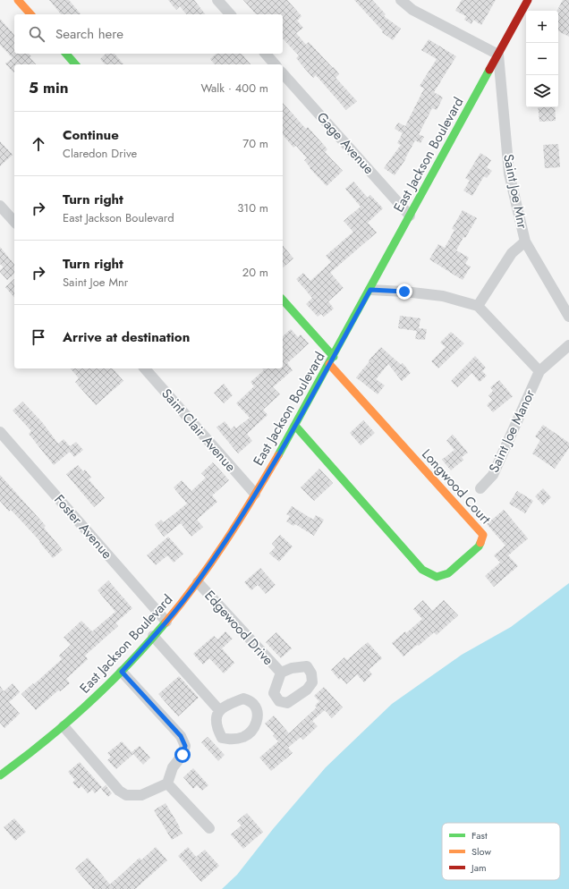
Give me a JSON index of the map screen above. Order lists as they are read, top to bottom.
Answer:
{
  "streets": {
    "main road": ["East Jackson Boulevard", "Longwood Court"],
    "street": [
      "Gage Avenue",
      "Saint Joe Mnr",
      "Saint Clair Avenue",
      "Saint Joe Manor",
      "Foster Avenue",
      "Edgewood Drive"
    ]
  },
  "crossings": [
    ["Gage Avenue", "East Jackson Boulevard"],
    ["East Jackson Boulevard", "Saint Joe Mnr"],
    ["East Jackson Boulevard", "Saint Clair Avenue"],
    ["East Jackson Boulevard", "Longwood Court"],
    ["East Jackson Boulevard", "Foster Avenue"],
    ["East Jackson Boulevard", "Edgewood Drive"]
  ],
  "legend": ["Fast", "Slow", "Jam"],
  "page": {
    "map_buttons": ["+", "−"],
    "search": "Search here",
    "heading": ["5 min", "Walk · 400 m"],
    "list": [
      ["Continue", "Claredon Drive", "70 m"],
      ["Turn right", "East Jackson Boulevard", "310 m"],
      ["Turn right", "Saint Joe Mnr", "20 m"],
      "Arrive at destination"
    ]
  }
}
